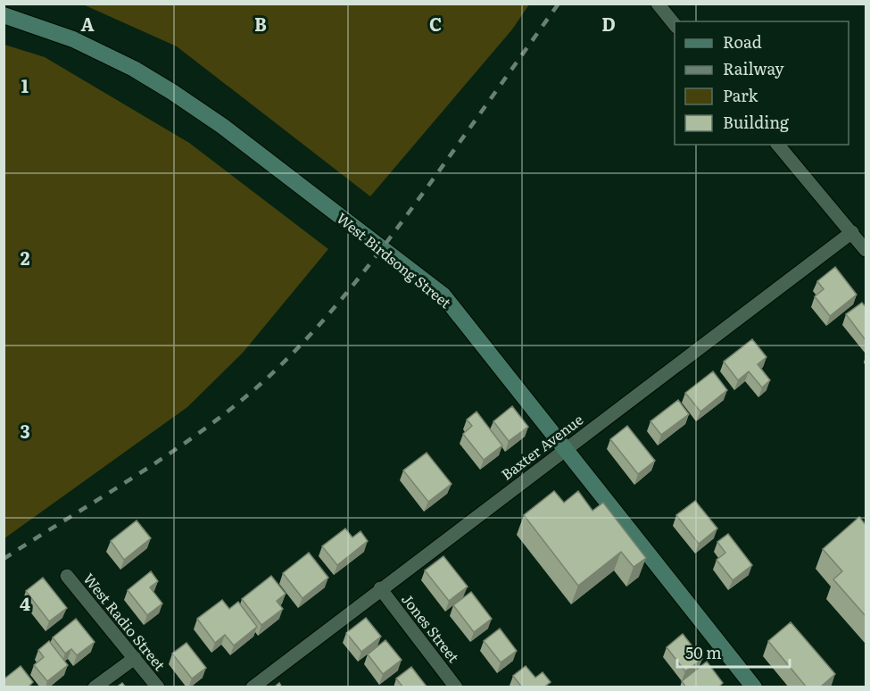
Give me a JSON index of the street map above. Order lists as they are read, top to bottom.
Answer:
{
  "streets": {
    "street": [
      "West Birdsong Street",
      "Baxter Avenue",
      "West Radio Street",
      "Jones Street"
    ]
  },
  "crossings": [
    ["West Birdsong Street", "Baxter Avenue"],
    ["Baxter Avenue", "Jones Street"]
  ],
  "legend": [
    "Road",
    "Railway",
    "Park",
    "Building"
  ],
  "scale_bar": "50 m",
  "grid": {
    "columns": [
      "A",
      "B",
      "C",
      "D"
    ],
    "rows": [
      "1",
      "2",
      "3",
      "4"
    ]
  }
}
